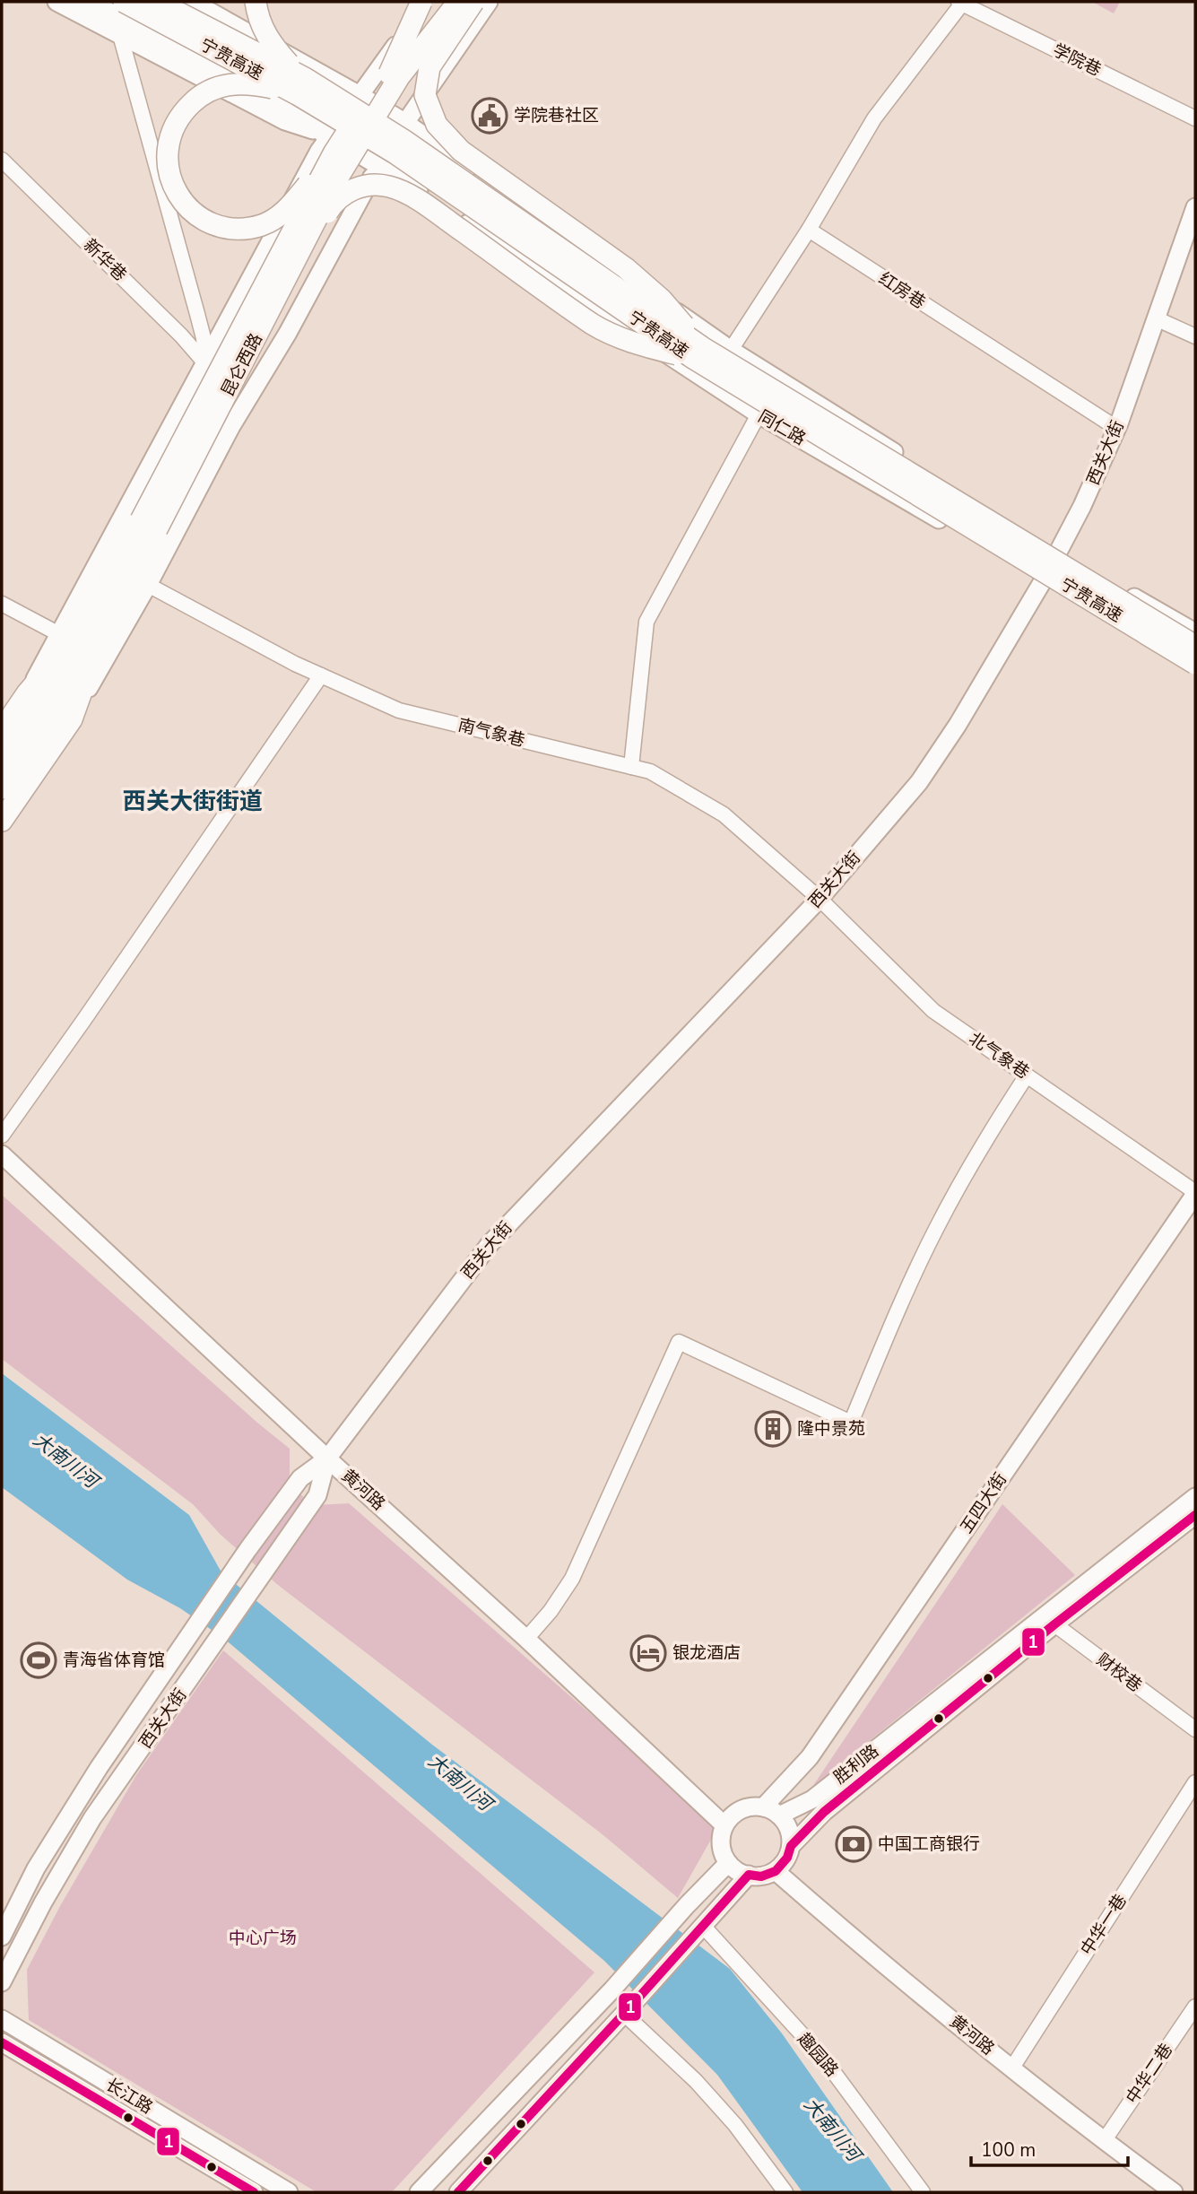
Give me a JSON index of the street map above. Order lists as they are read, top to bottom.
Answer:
{
  "streets": {
    "highway": ["宁贵高速", "昆仑西路"],
    "main road": [
      "同仁路",
      "西关大街",
      "黄河路",
      "五四大街",
      "胜利路",
      "长江路"
    ],
    "street": [
      "学院巷",
      "新华巷",
      "红房巷",
      "南气象巷",
      "北气象巷",
      "财校巷",
      "中华一巷",
      "趣园路",
      "中华二巷"
    ]
  },
  "crossings": [
    ["红房巷", "西关大街"],
    ["昆仑西路", "同仁路"],
    ["同仁路", "西关大街"],
    ["西关大街", "南气象巷"],
    ["西关大街", "北气象巷"],
    ["西关大街", "黄河路"],
    ["南气象巷", "北气象巷"],
    ["北气象巷", "五四大街"],
    ["黄河路", "五四大街"],
    ["黄河路", "胜利路"],
    ["黄河路", "中华一巷"],
    ["黄河路", "中华二巷"],
    ["五四大街", "胜利路"],
    ["财校巷", "胜利路"]
  ],
  "districts": ["西关大街街道"],
  "water": ["大南川河"],
  "parks": ["中心广场"],
  "places": {
    "public building": ["学院巷社区"],
    "building": ["隆中景苑"],
    "hotel": ["银龙酒店"],
    "sports": ["青海省体育馆"],
    "bank": ["中国工商银行"]
  },
  "lines": ["transit line 1"],
  "scale_bar": "100 m"
}
